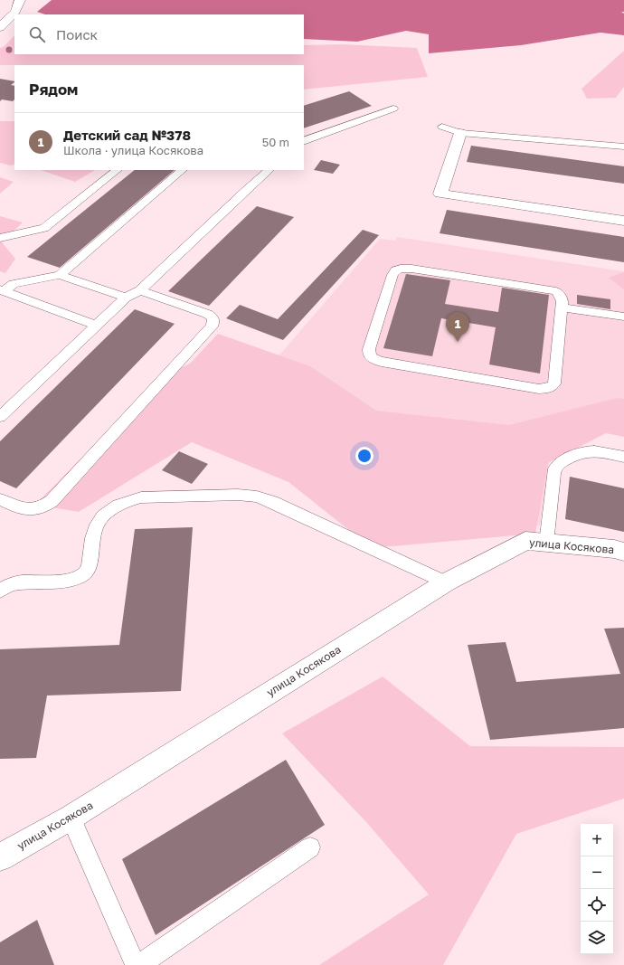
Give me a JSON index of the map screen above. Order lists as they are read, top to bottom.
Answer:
{
  "streets": {
    "street": ["улица Косякова"]
  },
  "page": {
    "search": "Поиск",
    "heading": "Рядом",
    "list": [
      {
        "mark": "1",
        "name": "Детский сад №378",
        "note": "Школа · улица Косякова",
        "value": "50 m"
      }
    ],
    "pins": "1",
    "map_buttons": ["+", "−"]
  }
}
